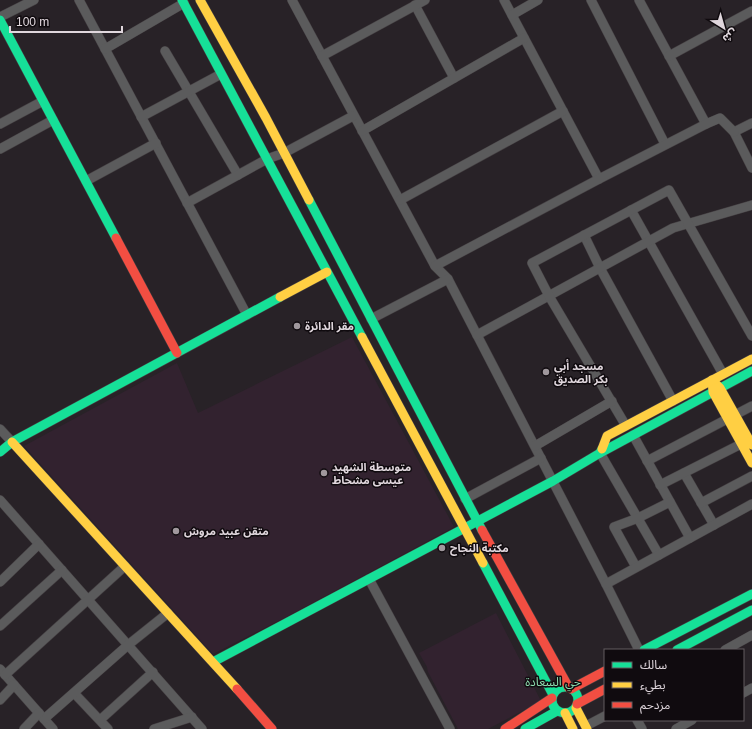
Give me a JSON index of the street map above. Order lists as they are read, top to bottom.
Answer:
{
  "districts": ["حي السعادة"],
  "places": [
    "مقر الدائرة",
    "مسجد أبي بكر الصديق",
    "متوسطة الشهيد عيسى مشحاط",
    "متقن عبيد مروش",
    "مكتبة النجاح"
  ],
  "legend": ["سالك", "بطيء", "مزدحم"],
  "scale_bar": "100 m",
  "north": "bottom right"
}
